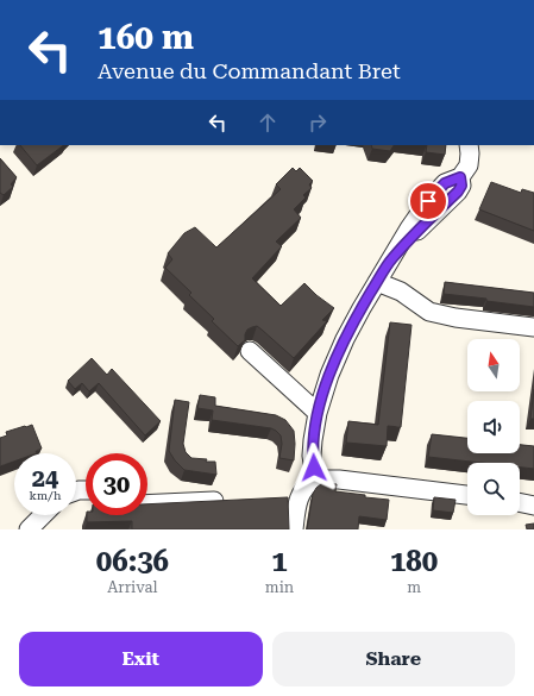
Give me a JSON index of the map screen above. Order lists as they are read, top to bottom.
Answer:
{
  "north": "top",
  "page": {
    "turn": ["160 m", "Avenue du Commandant Bret"],
    "speed": "24 km/h",
    "limit": "30",
    "eta": [
      "06:36",
      "Arrival",
      "1",
      "min",
      "180",
      "m"
    ],
    "buttons": ["Exit", "Share"]
  }
}
